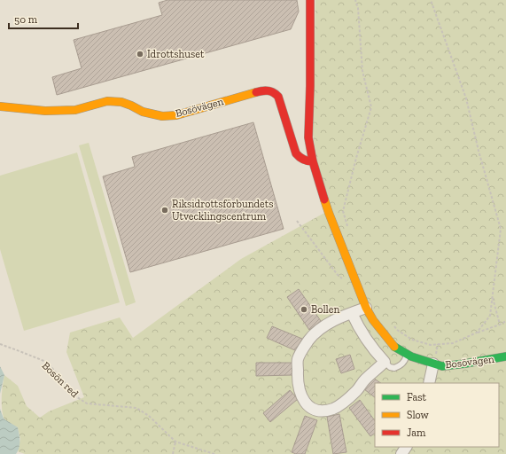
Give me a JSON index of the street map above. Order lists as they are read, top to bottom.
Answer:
{
  "streets": {
    "street": ["Bosövägen"],
    "path": ["Bosön red"]
  },
  "places": ["Idrottshuset", "Riksidrottsförbundets Utvecklingscentrum", "Bollen"],
  "legend": ["Fast", "Slow", "Jam"],
  "scale_bar": "50 m"
}
